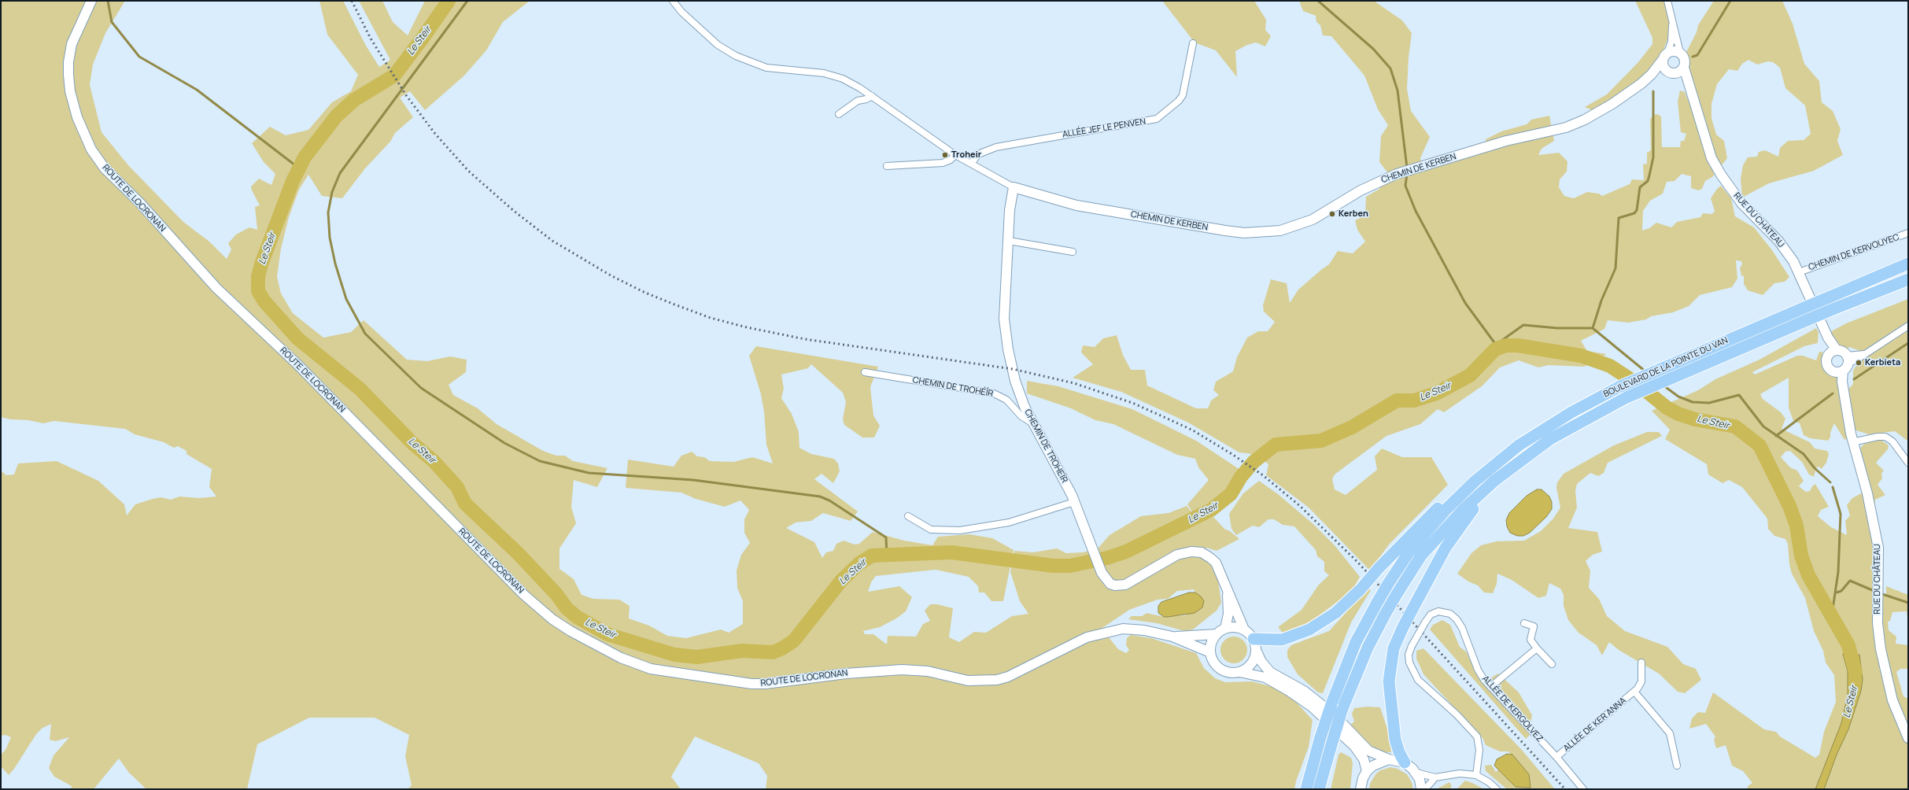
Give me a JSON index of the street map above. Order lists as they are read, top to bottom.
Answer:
{
  "streets": {
    "highway": ["BOULEVARD DE LA POINTE DU VAN"],
    "street": [
      "ALLÉE JEF LE PENVEN",
      "CHEMIN DE KERBEN",
      "ROUTE DE LOCRONAN",
      "RUE DU CHÂTEAU",
      "CHEMIN DE KERVOUYEC",
      "CHEMIN DE TROHÉÎR",
      "CHEMIN DE TROHEÏR",
      "ALLÉE DE KERGOLVEZ",
      "ALLÉE DE KER ANNA"
    ]
  },
  "crossings": [
    ["CHEMIN DE KERBEN", "RUE DU CHÂTEAU"],
    ["CHEMIN DE KERBEN", "CHEMIN DE TROHEÏR"],
    ["ROUTE DE LOCRONAN", "CHEMIN DE TROHEÏR"],
    ["RUE DU CHÂTEAU", "CHEMIN DE KERVOUYEC"],
    ["CHEMIN DE TROHÉÎR", "CHEMIN DE TROHEÏR"],
    ["ALLÉE DE KERGOLVEZ", "ALLÉE DE KER ANNA"]
  ],
  "water": ["Le Steir"],
  "places": ["Troheir", "Kerben", "Kerbieta"]
}
